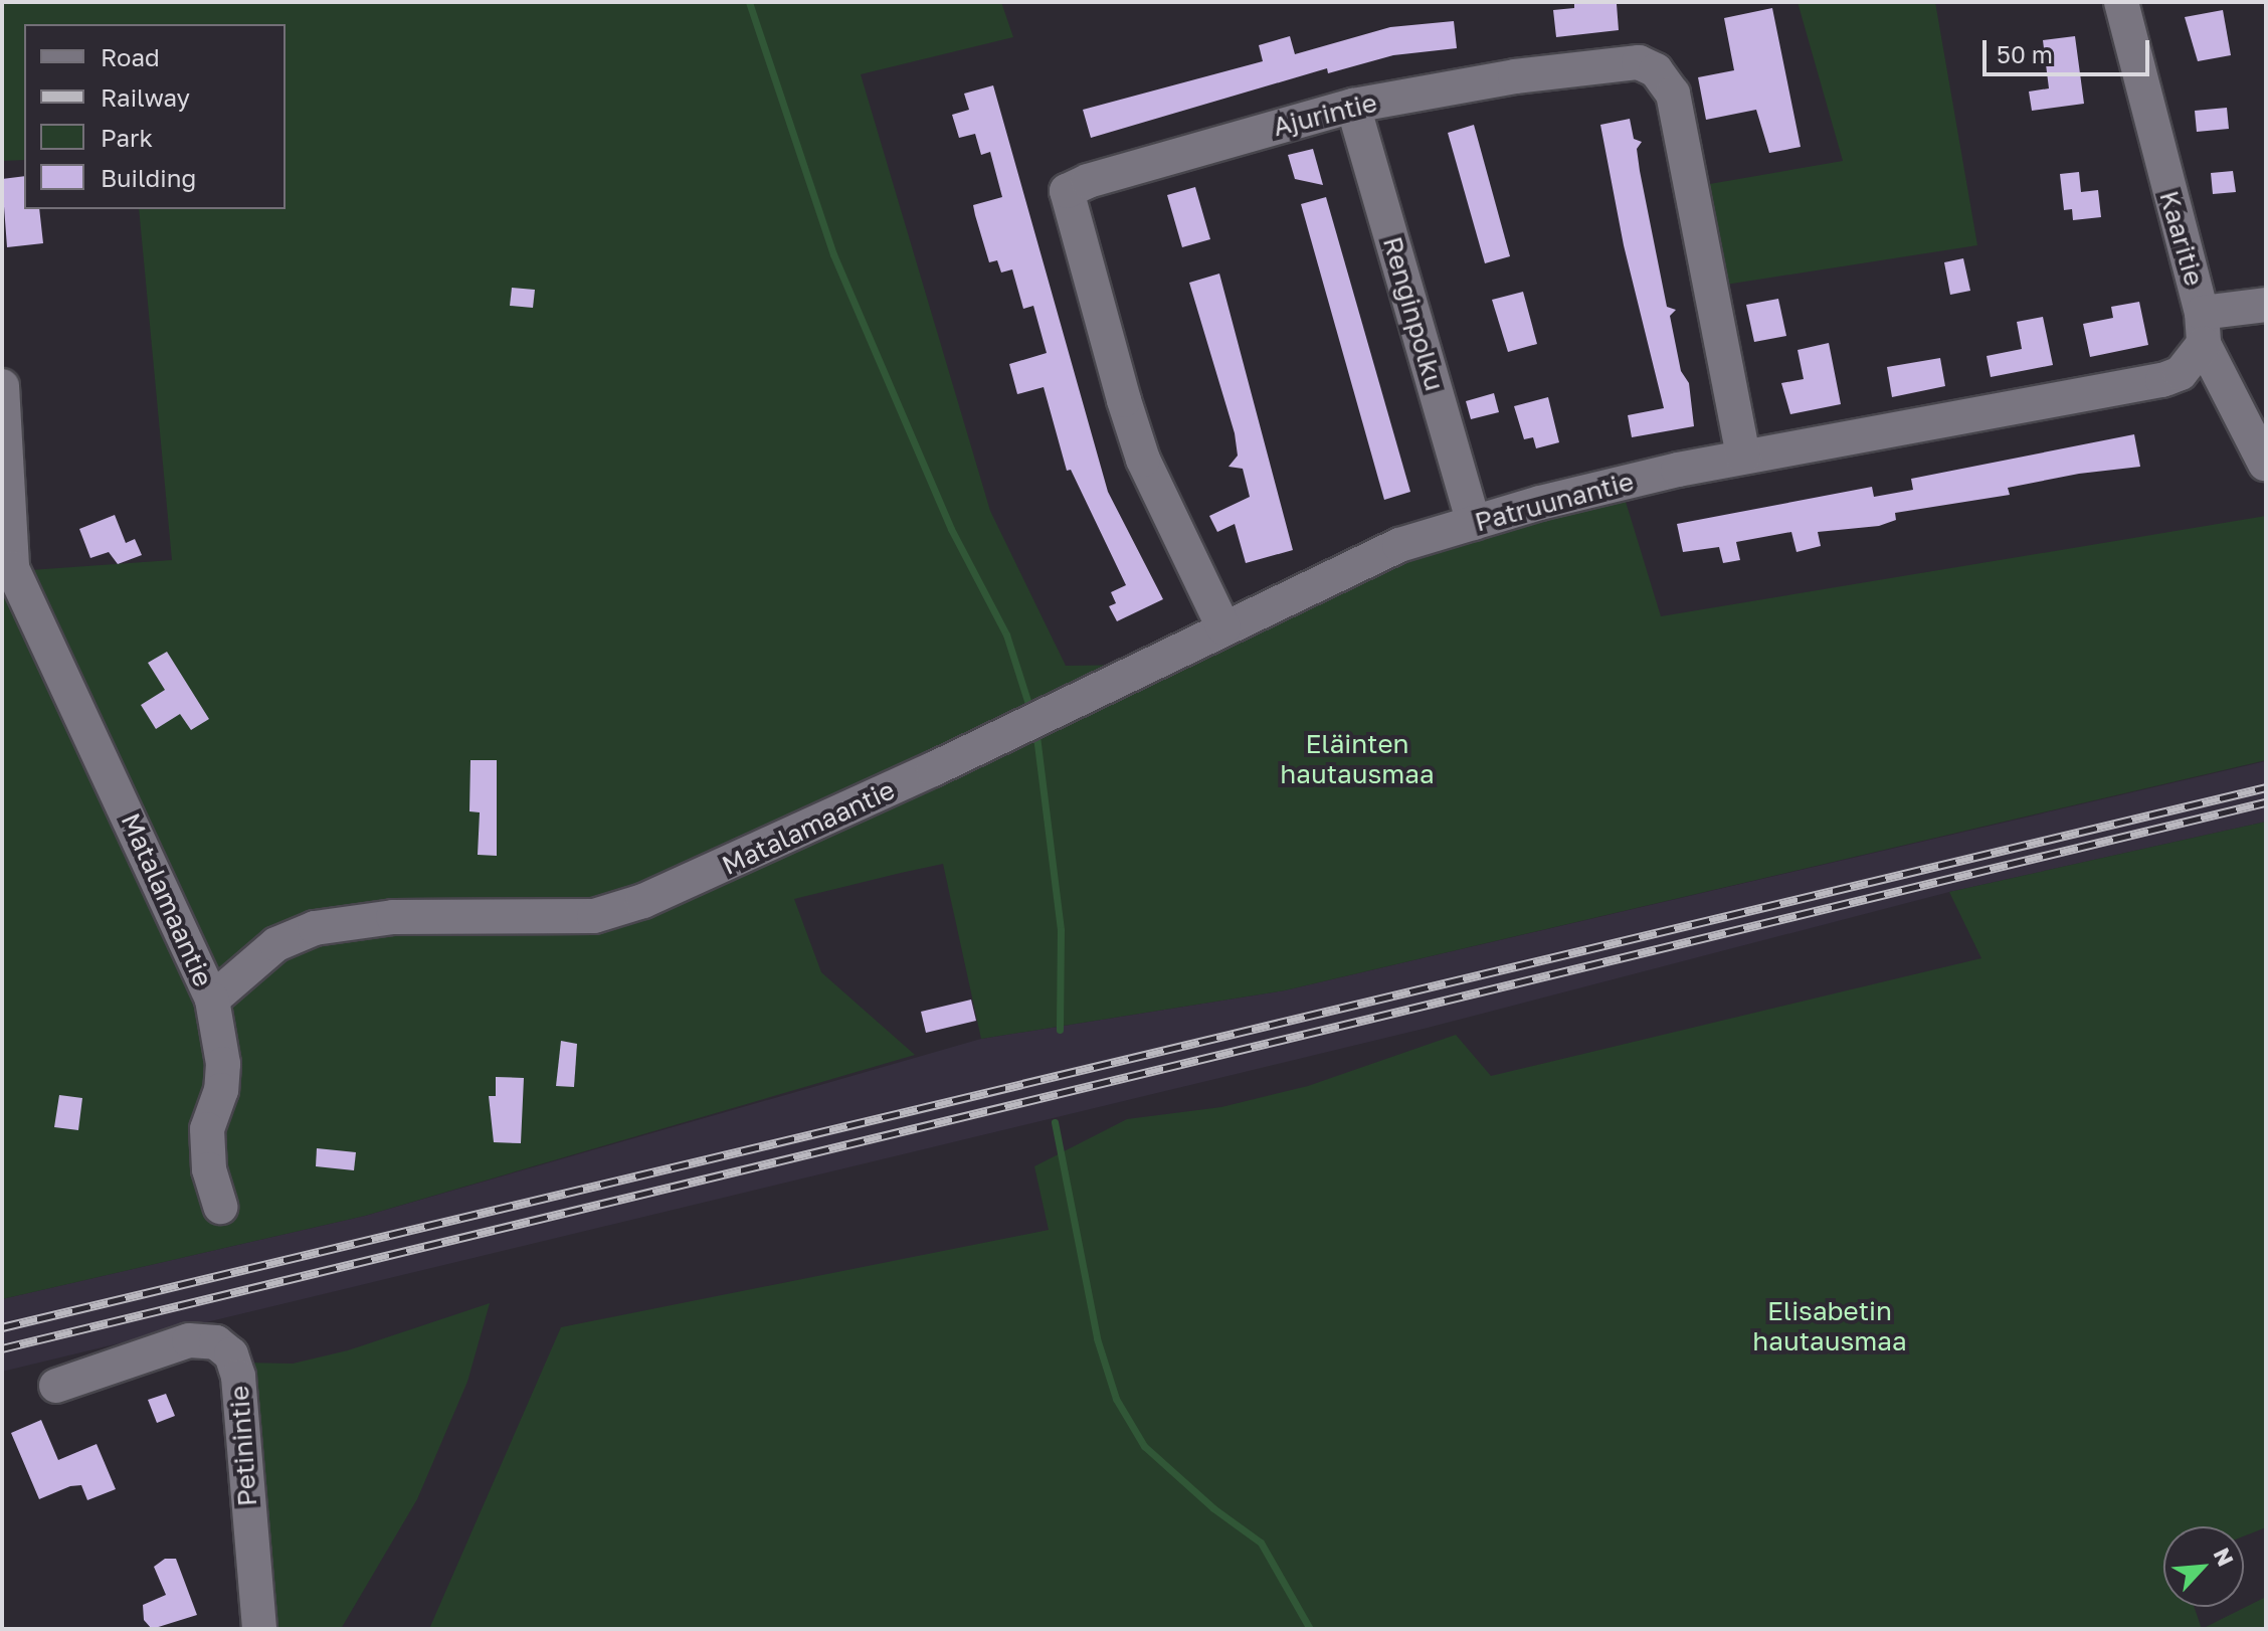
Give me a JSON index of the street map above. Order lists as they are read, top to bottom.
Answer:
{
  "streets": {
    "street": [
      "Ajurintie",
      "Kaaritie",
      "Renginpolku",
      "Patruunantie",
      "Matalamaantie",
      "Petinintie"
    ]
  },
  "crossings": [
    ["Ajurintie", "Renginpolku"],
    ["Ajurintie", "Patruunantie"],
    ["Kaaritie", "Patruunantie"],
    ["Renginpolku", "Patruunantie"],
    ["Patruunantie", "Matalamaantie"]
  ],
  "parks": ["Eläinten hautausmaa", "Elisabetin hautausmaa"],
  "legend": [
    "Road",
    "Railway",
    "Park",
    "Building"
  ],
  "scale_bar": "50 m",
  "north": "top right"
}
